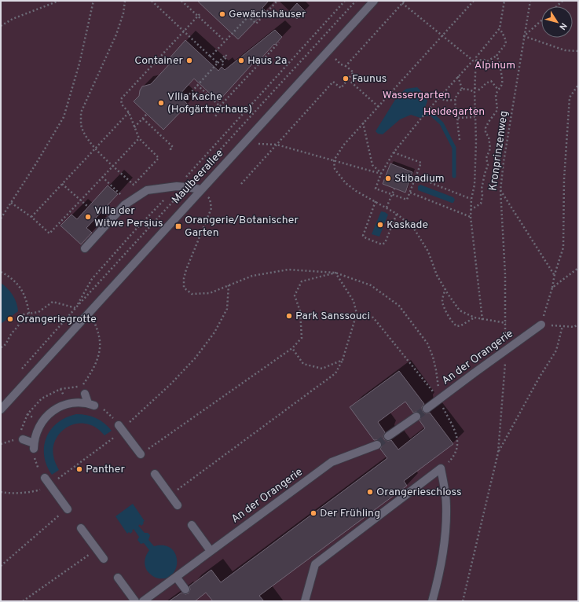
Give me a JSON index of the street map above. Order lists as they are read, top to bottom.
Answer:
{
  "streets": {
    "street": ["Maulbeerallee", "An der Orangerie"],
    "path": ["Kronprinzenweg"]
  },
  "parks": ["Alpinum", "Wassergarten", "Heidegarten"],
  "places": {
    "other": [
      "Gewächshäuser",
      "Container",
      "Haus 2a",
      "Faunus",
      "Vllia Kache (Hofgärtnerhaus)",
      "Stibadium",
      "Villa der Witwe Persius",
      "Kaskade",
      "Park Sanssouci",
      "Orangeriegrotte",
      "Panther",
      "Orangerieschloss",
      "Der Frühling"
    ],
    "transit": ["Orangerie/Botanischer Garten"]
  },
  "north": "bottom right"
}
